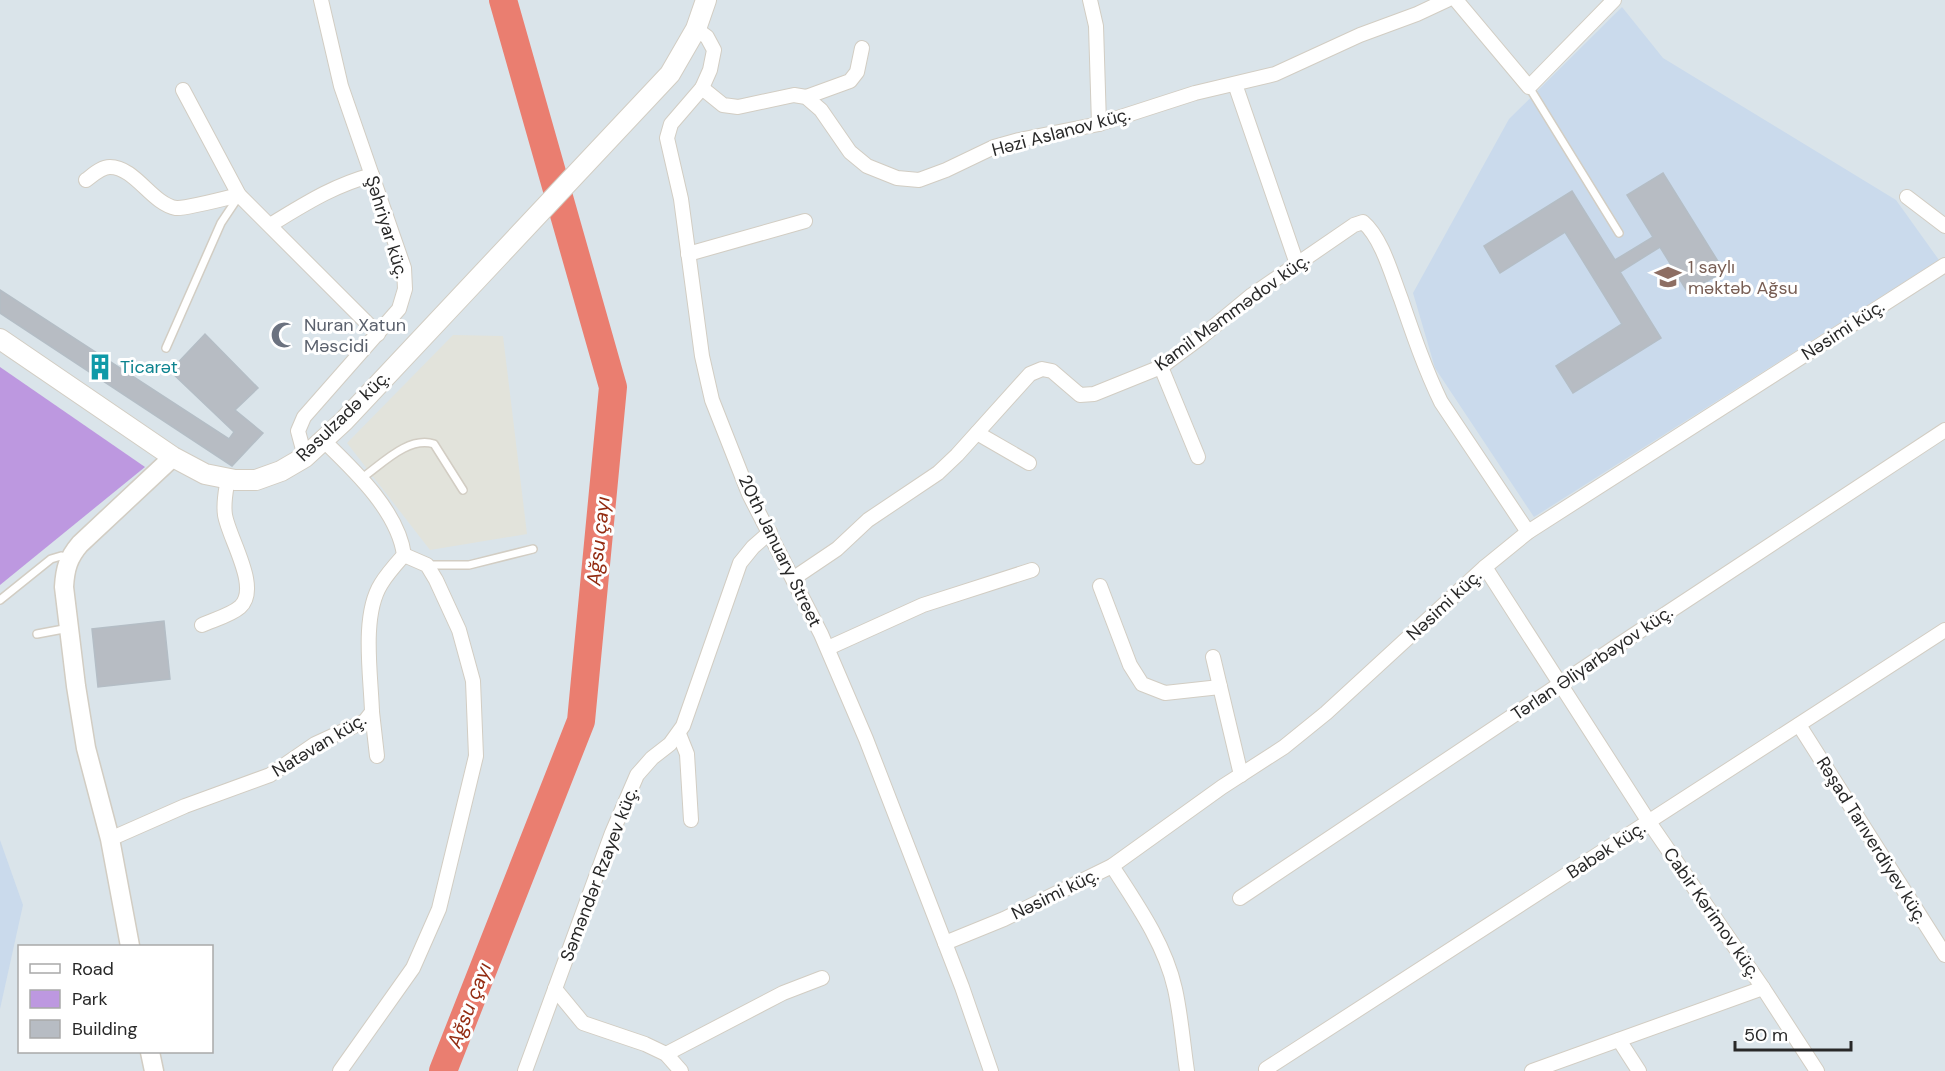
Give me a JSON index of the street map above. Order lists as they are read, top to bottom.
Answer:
{
  "streets": {
    "main road": ["Rəsulzadə küç."],
    "street": [
      "Həzi Aslanov küç.",
      "Şəhriyar küç.",
      "Kamil Məmmədov küç.",
      "Nəsimi küç.",
      "20th January Street",
      "Tərlan Əliyarbəyov küç.",
      "Natəvan küç.",
      "Rəşad Tarıverdiyev küç.",
      "Babək küç.",
      "Səməndər Rzayev küç.",
      "Cabir Kərimov küç."
    ]
  },
  "crossings": [
    ["Şəhriyar küç.", "Rəsulzadə küç."],
    ["Kamil Məmmədov küç.", "Nəsimi küç."],
    ["Kamil Məmmədov küç.", "20th January Street"],
    ["Nəsimi küç.", "20th January Street"],
    ["Nəsimi küç.", "Cabir Kərimov küç."],
    ["Rəsulzadə küç.", "20th January Street"],
    ["20th January Street", "Səməndər Rzayev küç."],
    ["Tərlan Əliyarbəyov küç.", "Cabir Kərimov küç."],
    ["Rəşad Tarıverdiyev küç.", "Babək küç."],
    ["Babək küç.", "Cabir Kərimov küç."]
  ],
  "water": ["Ağsu çayı"],
  "places": {
    "school or university": ["1 saylı məktəb Ağsu"],
    "mosque": ["Nuran Xatun Məscidi"],
    "building": ["Ticarət"]
  },
  "legend": ["Road", "Park", "Building"],
  "scale_bar": "50 m"
}
